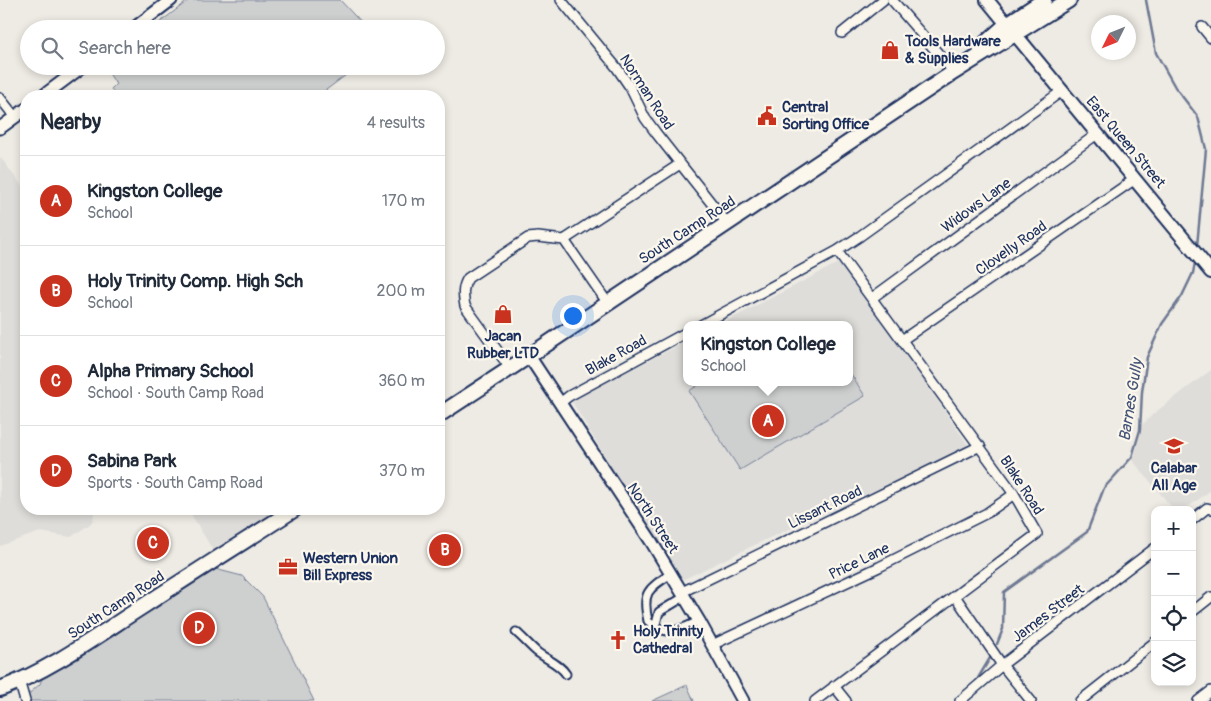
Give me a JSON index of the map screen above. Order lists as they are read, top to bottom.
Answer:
{
  "streets": {
    "main road": ["East Queen Street", "South Camp Road"],
    "street": [
      "Norman Road",
      "Widows Lane",
      "Clovelly Road",
      "Blake Road",
      "Lissant Road",
      "North Street",
      "Price Lane",
      "James Street"
    ]
  },
  "crossings": [
    ["Norman Road", "South Camp Road"],
    ["East Queen Street", "Widows Lane"],
    ["East Queen Street", "South Camp Road"],
    ["East Queen Street", "Clovelly Road"],
    ["Widows Lane", "Blake Road"],
    ["South Camp Road", "North Street"],
    ["Clovelly Road", "Blake Road"],
    ["Blake Road", "Lissant Road"],
    ["Blake Road", "North Street"],
    ["Blake Road", "Price Lane"],
    ["Lissant Road", "North Street"],
    ["North Street", "Price Lane"]
  ],
  "water": ["Barnes Gully"],
  "places": {
    "shop": ["Tools Hardware & Supplies", "Jacan Rubber LTD"],
    "public building": ["Central Sorting Office"],
    "school or university": ["Calabar All Age"],
    "office": ["Western Union Bill Express"],
    "church": ["Holy Trinity Cathedral"]
  },
  "north": "bottom left",
  "page": {
    "search": "Search here",
    "heading": ["Nearby", "4 results"],
    "list": [
      {
        "mark": "A",
        "name": "Kingston College",
        "note": "School",
        "value": "170 m"
      },
      {
        "mark": "B",
        "name": "Holy Trinity Comp. High Sch",
        "note": "School",
        "value": "200 m"
      },
      {
        "mark": "C",
        "name": "Alpha Primary School",
        "note": "School · South Camp Road",
        "value": "360 m"
      },
      {
        "mark": "D",
        "name": "Sabina Park",
        "note": "Sports · South Camp Road",
        "value": "370 m"
      }
    ],
    "popup": ["Kingston College", "School"],
    "pins": [
      "A",
      "C",
      "B",
      "D"
    ],
    "map_buttons": ["+", "−"]
  }
}
